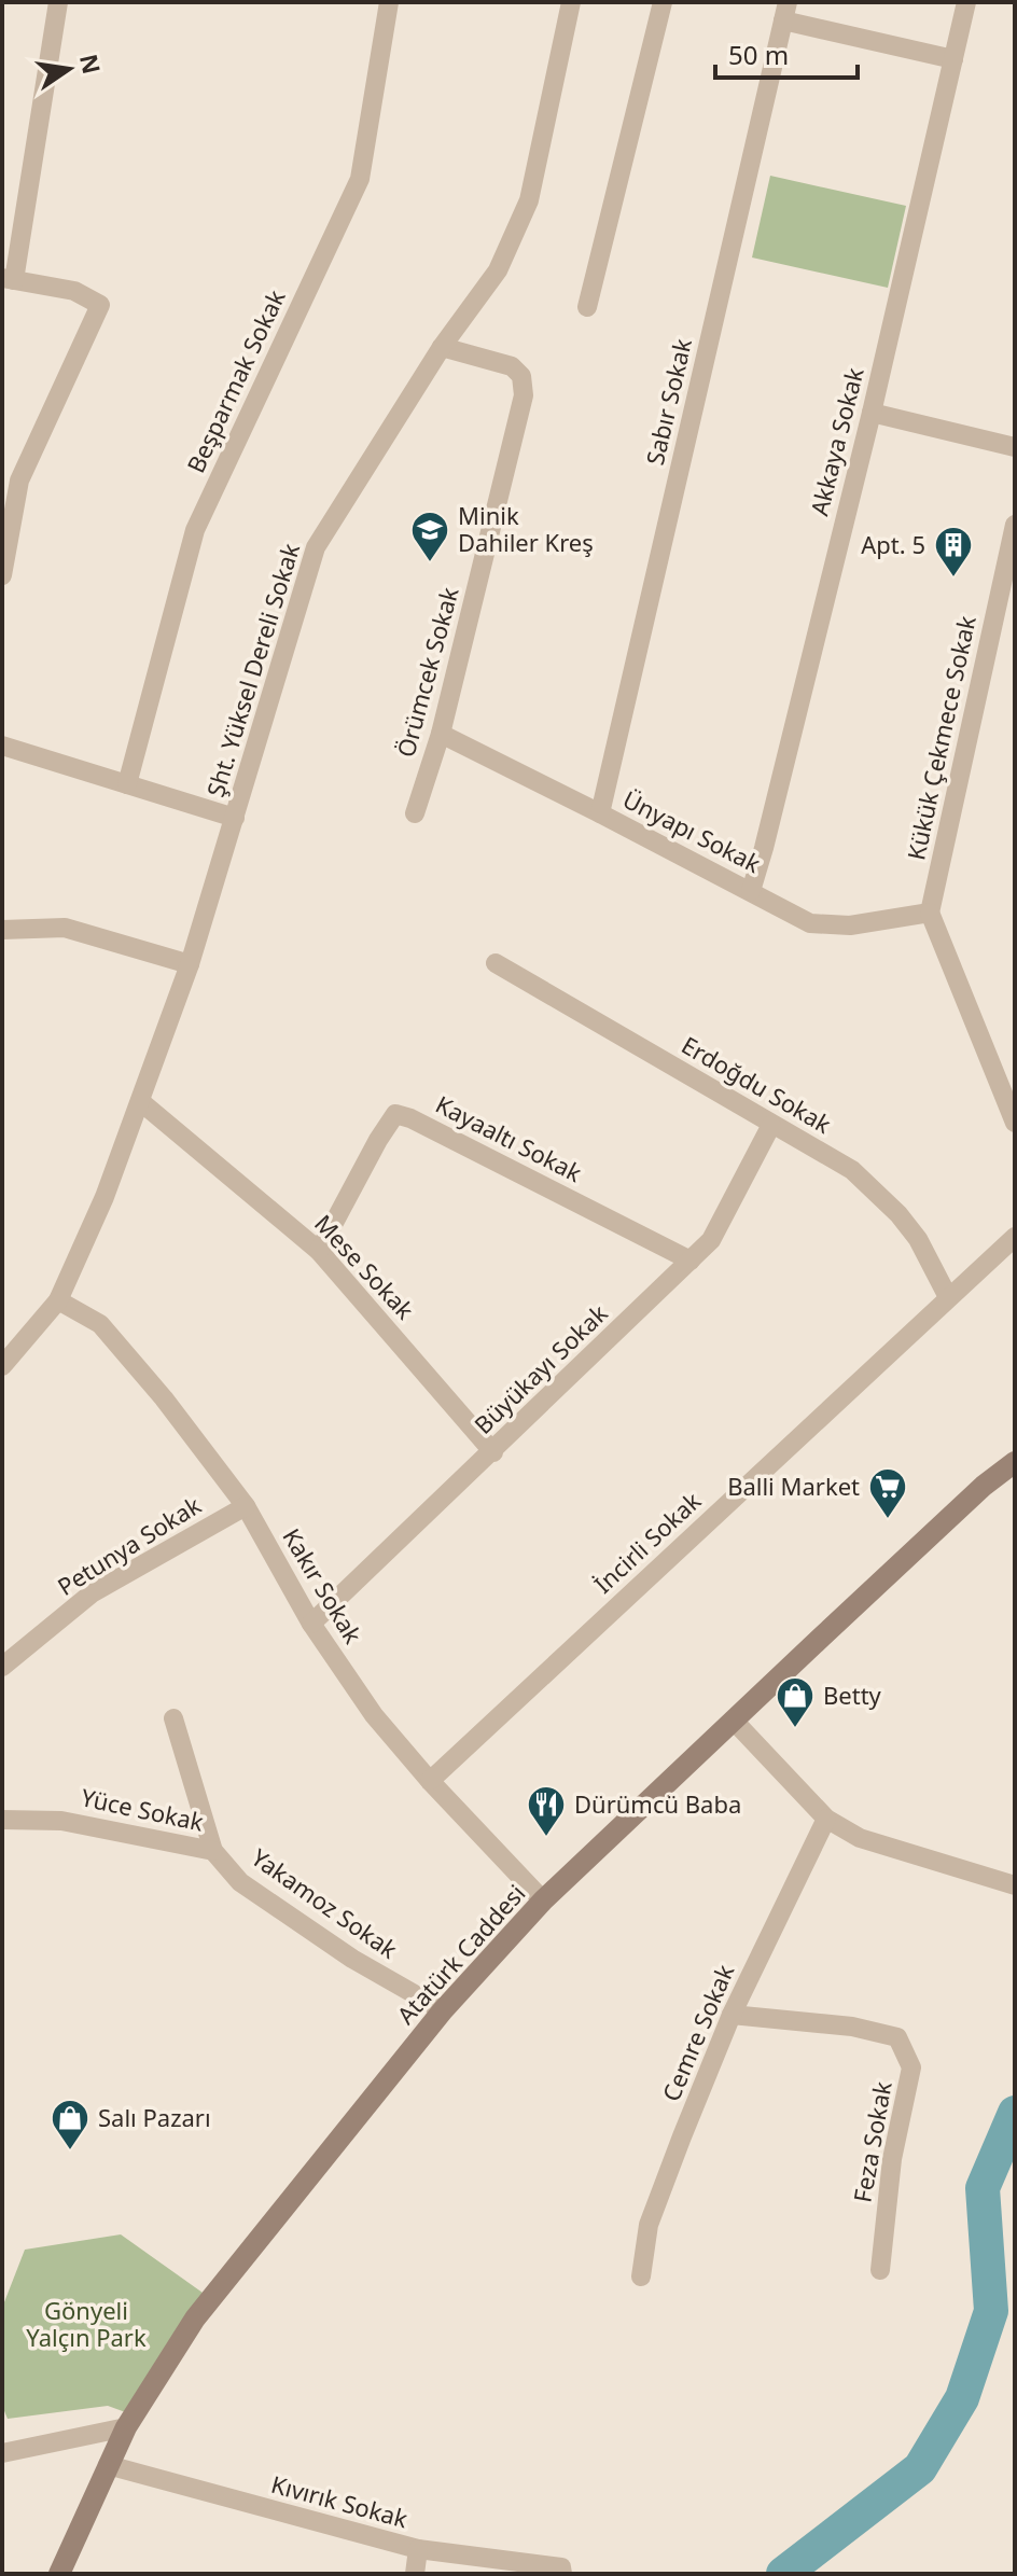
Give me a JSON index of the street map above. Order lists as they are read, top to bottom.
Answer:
{
  "streets": {
    "main road": ["Atatürk Caddesi"],
    "street": [
      "Beşparmak Sokak",
      "Sabır Sokak",
      "Akkaya Sokak",
      "Şht. Yüksel Dereli Sokak",
      "Örümcek Sokak",
      "Kükük Çekmece Sokak",
      "Ünyapı Sokak",
      "Erdoğdu Sokak",
      "Kayaaltı Sokak",
      "Mese Sokak",
      "Büyükayı Sokak",
      "İncirli Sokak",
      "Petunya Sokak",
      "Kakır Sokak",
      "Yüce Sokak",
      "Yakamoz Sokak",
      "Cemre Sokak",
      "Feza Sokak",
      "Kıvırık Sokak"
    ]
  },
  "crossings": [
    ["Sabır Sokak", "Ünyapı Sokak"],
    ["Akkaya Sokak", "Ünyapı Sokak"],
    ["Şht. Yüksel Dereli Sokak", "Örümcek Sokak"],
    ["Şht. Yüksel Dereli Sokak", "Mese Sokak"],
    ["Şht. Yüksel Dereli Sokak", "Kakır Sokak"],
    ["Örümcek Sokak", "Ünyapı Sokak"],
    ["Kükük Çekmece Sokak", "Ünyapı Sokak"],
    ["Erdoğdu Sokak", "Büyükayı Sokak"],
    ["Erdoğdu Sokak", "İncirli Sokak"],
    ["Kayaaltı Sokak", "Mese Sokak"],
    ["Kayaaltı Sokak", "Büyükayı Sokak"],
    ["Mese Sokak", "Büyükayı Sokak"],
    ["Büyükayı Sokak", "Kakır Sokak"],
    ["İncirli Sokak", "Kakır Sokak"],
    ["Petunya Sokak", "Kakır Sokak"],
    ["Kakır Sokak", "Atatürk Caddesi"],
    ["Yüce Sokak", "Yakamoz Sokak"],
    ["Yakamoz Sokak", "Atatürk Caddesi"],
    ["Atatürk Caddesi", "Kıvırık Sokak"],
    ["Cemre Sokak", "Feza Sokak"]
  ],
  "parks": ["Gönyeli Yalçın Park"],
  "places": {
    "school or university": ["Minik Dahiler Kreş"],
    "building": ["Apt. 5"],
    "supermarket": ["Balli Market"],
    "shop": ["Betty", "Salı Pazarı"],
    "restaurant": ["Dürümcü Baba"]
  },
  "scale_bar": "50 m",
  "north": "right"
}
